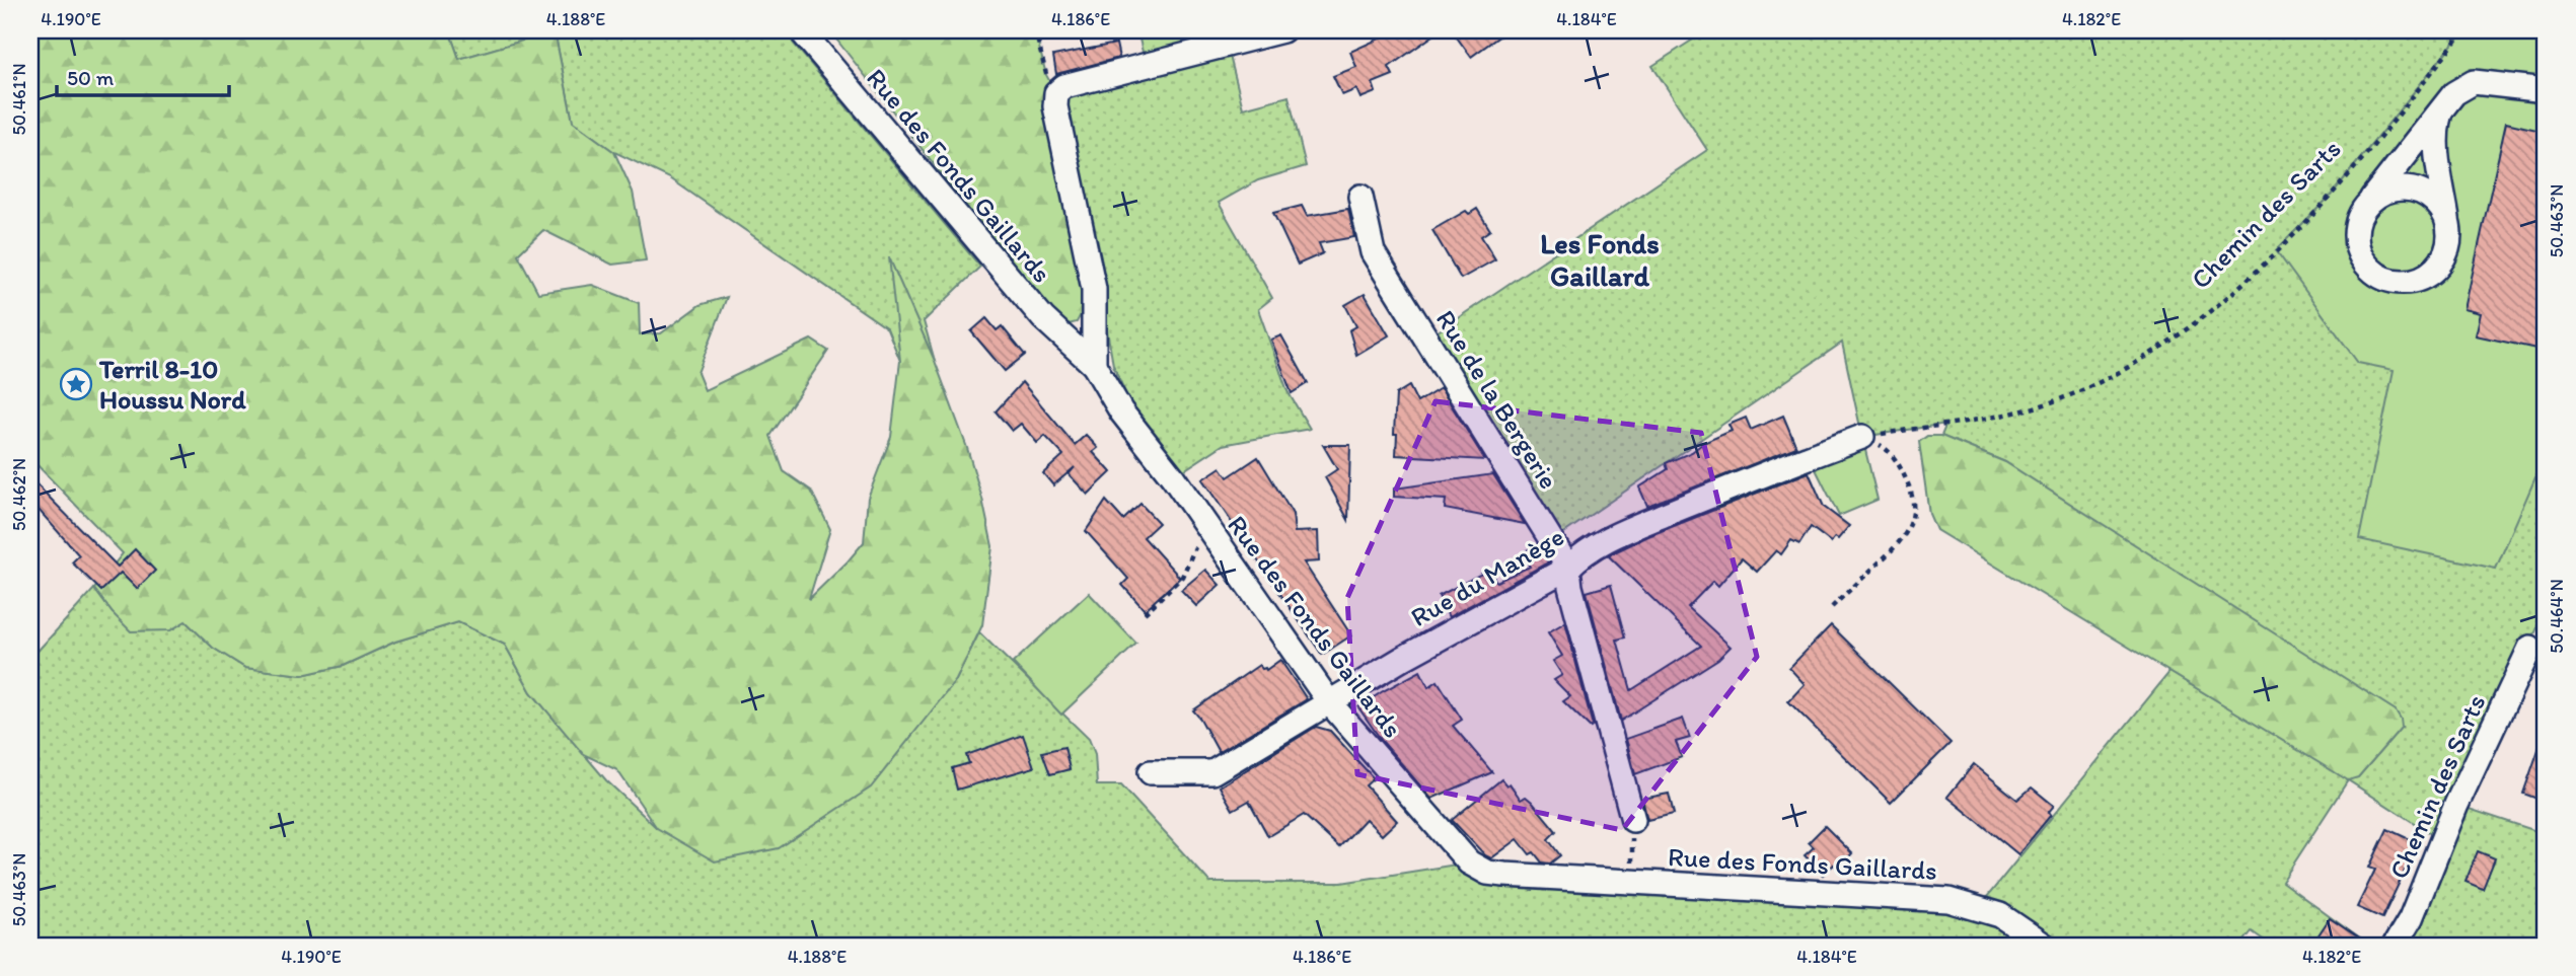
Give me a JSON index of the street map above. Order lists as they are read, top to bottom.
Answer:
{
  "streets": {
    "street": [
      "Rue des Fonds Gaillards",
      "Chemin des Sarts",
      "Rue de la Bergerie",
      "Rue du Manège"
    ]
  },
  "crossings": [
    ["Rue des Fonds Gaillards", "Rue du Manège"],
    ["Chemin des Sarts", "Rue du Manège"],
    ["Rue de la Bergerie", "Rue du Manège"]
  ],
  "districts": ["Les Fonds Gaillard"],
  "places": {
    "place": ["Terril 8-10 Houssu Nord"]
  },
  "scale_bar": "50 m",
  "coordinates": [
    "4.190°E",
    "4.188°E",
    "4.186°E",
    "4.184°E",
    "4.182°E",
    "50.461°N",
    "50.463°N",
    "50.462°N",
    "50.464°N"
  ]
}
